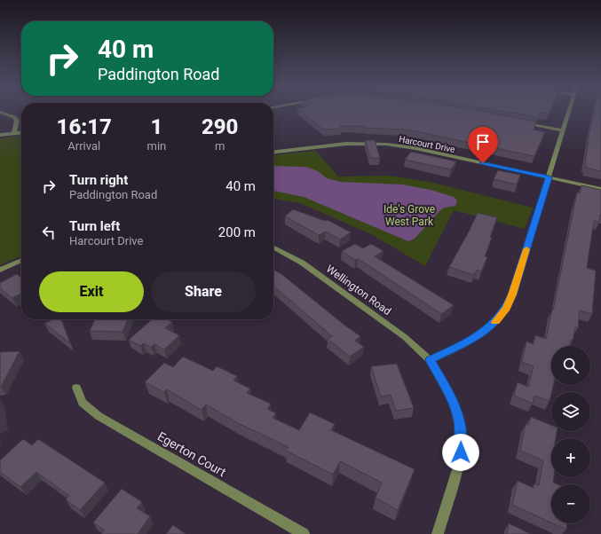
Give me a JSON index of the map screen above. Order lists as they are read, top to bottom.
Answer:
{
  "streets": {
    "street": ["Harcourt Drive", "Wellington Road", "Egerton Court"]
  },
  "parks": ["Ide's Grove West Park"],
  "page": {
    "turn": ["40 m", "Paddington Road"],
    "eta": [
      "16:17",
      "Arrival",
      "1",
      "min",
      "290",
      "m"
    ],
    "list": [
      {
        "name": "Turn right",
        "note": "Paddington Road",
        "value": "40 m"
      },
      {
        "name": "Turn left",
        "note": "Harcourt Drive",
        "value": "200 m"
      }
    ],
    "buttons": ["Exit", "Share"],
    "map_buttons": ["+", "−"]
  }
}
